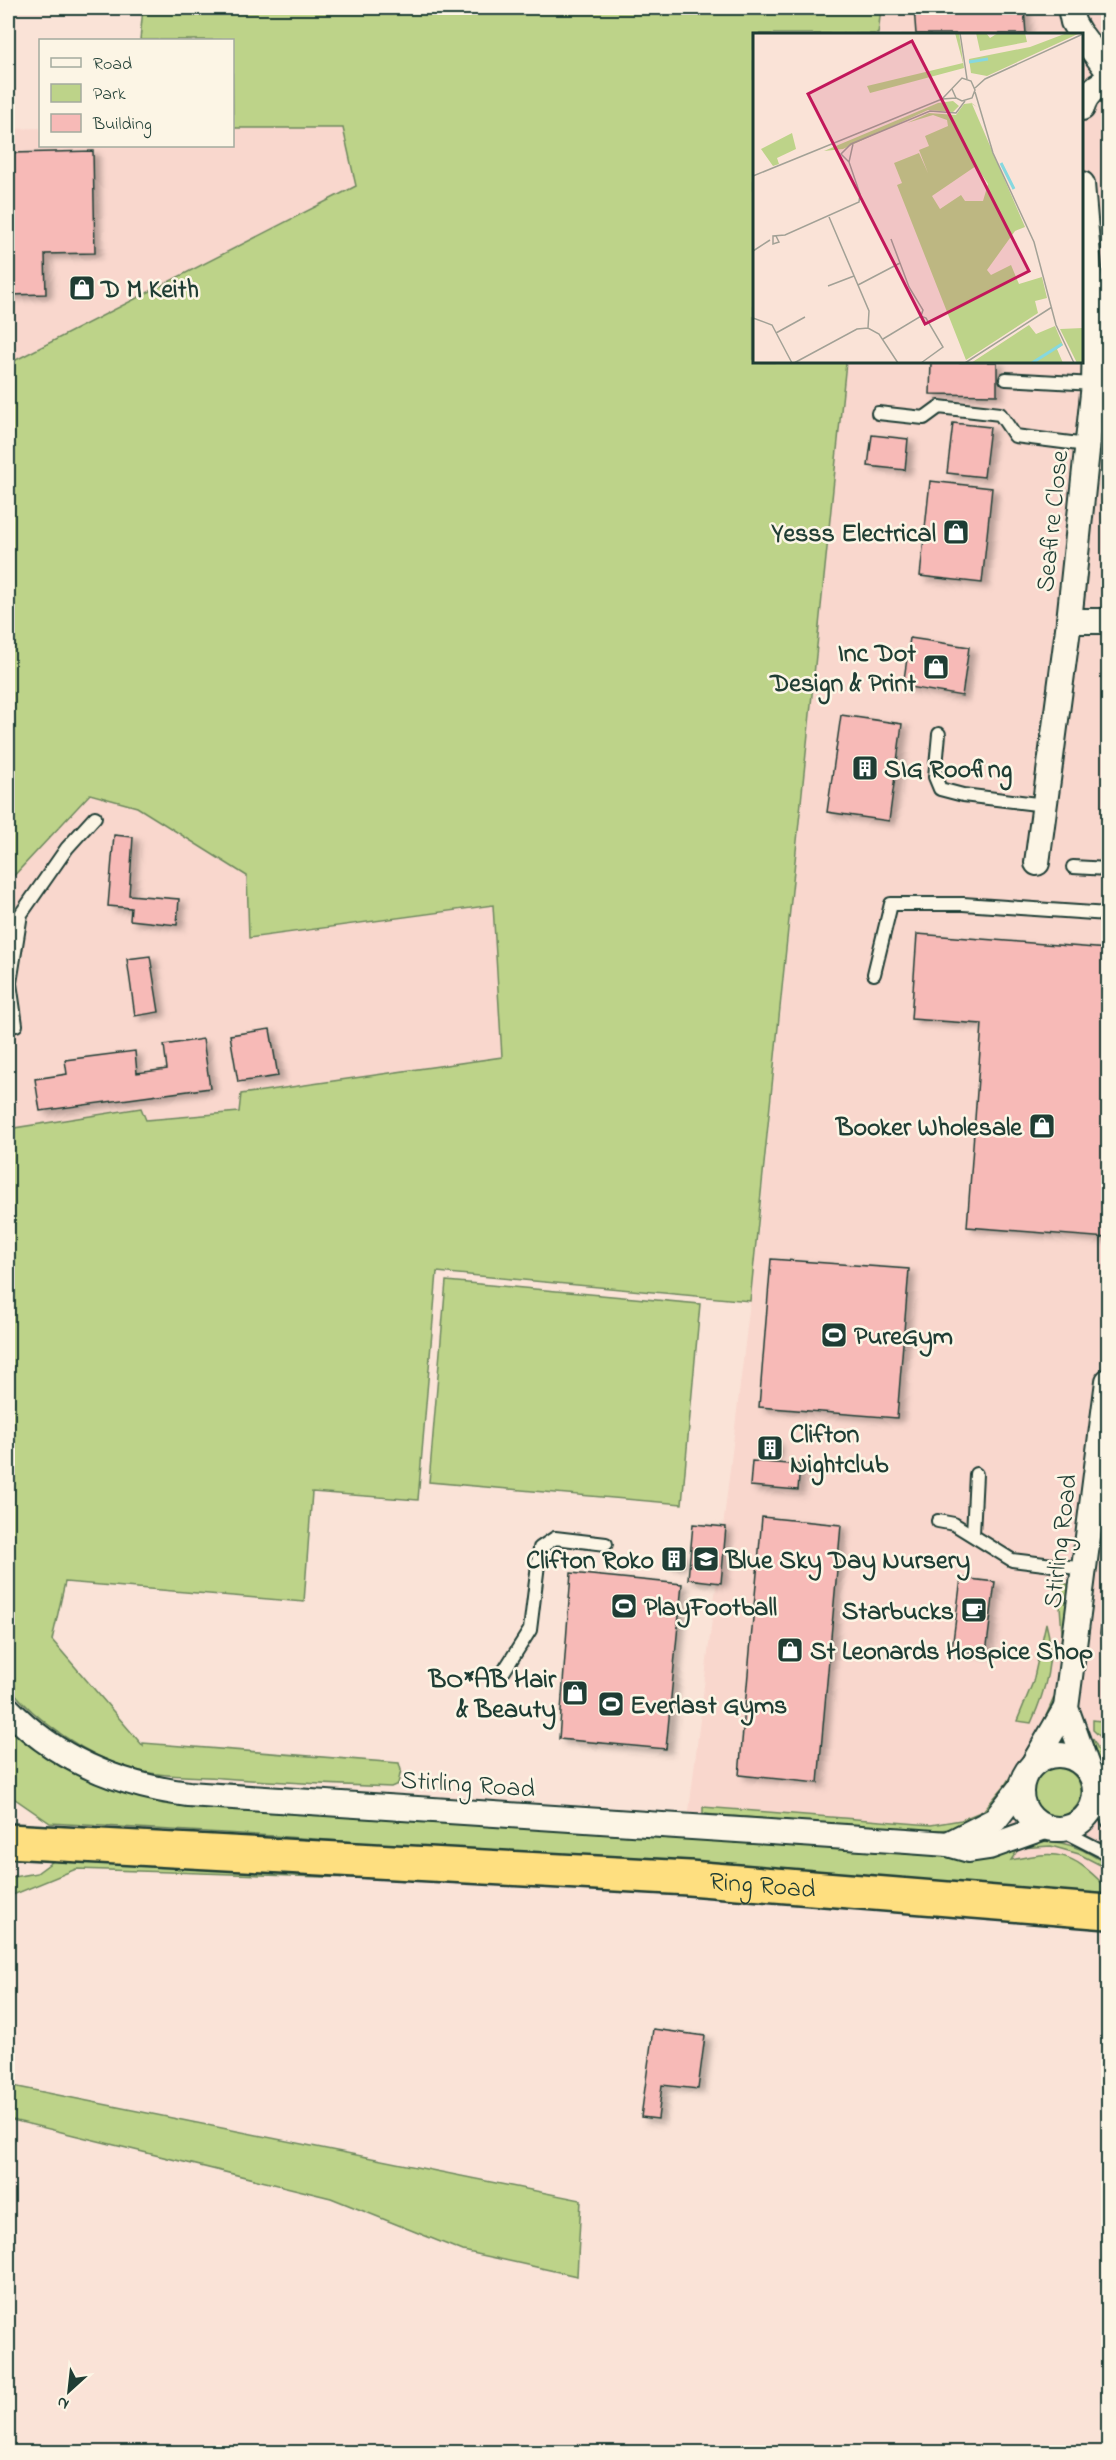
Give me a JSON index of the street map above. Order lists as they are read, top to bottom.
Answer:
{
  "streets": {
    "highway": ["Ring Road"],
    "street": ["Seafire Close", "Stirling Road"]
  },
  "places": {
    "shop": [
      "D M Keith",
      "Yesss Electrical",
      "Inc Dot Design & Print",
      "Booker Wholesale",
      "St Leonards Hospice Shop",
      "BO*AB Hair & Beauty"
    ],
    "building": ["SIG Roofing", "Clifton Nightclub", "Clifton Roko"],
    "sports": ["PureGym", "PlayFootball", "Everlast Gyms"],
    "school or university": ["Blue Sky Day Nursery"],
    "cafe": ["Starbucks"]
  },
  "legend": ["Road", "Park", "Building"],
  "north": "bottom left"
}
